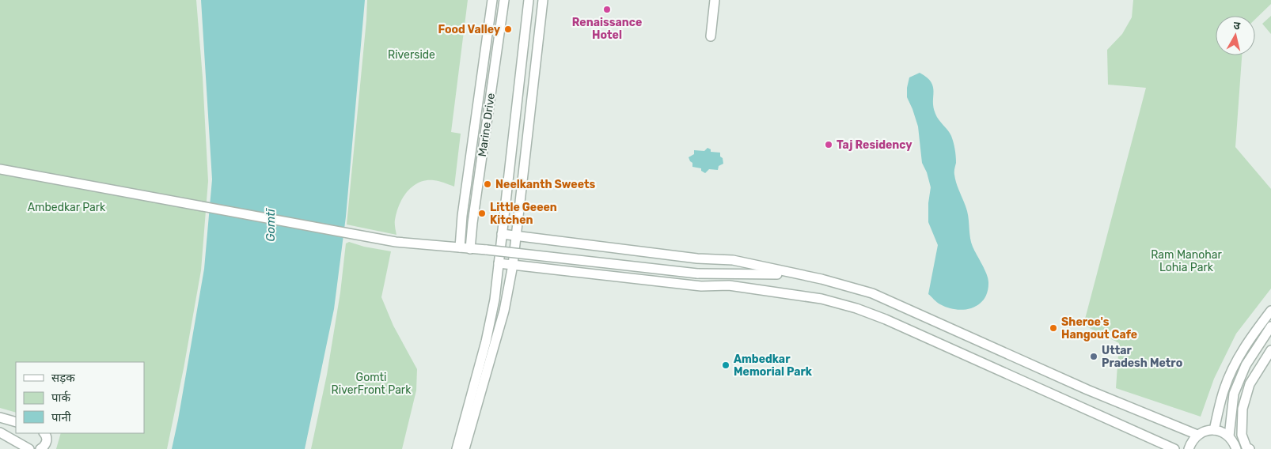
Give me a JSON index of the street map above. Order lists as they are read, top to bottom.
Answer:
{
  "streets": {
    "street": ["Marine Drive"]
  },
  "water": ["Gomtī"],
  "parks": [
    "Riverside",
    "Ambedkar Park",
    "Ram Manohar Lohia Park",
    "Gomti RiverFront Park"
  ],
  "places": [
    "Renaissance Hotel",
    "Food Valley",
    "Taj Residency",
    "Neelkanth Sweets",
    "Little Geeen Kitchen",
    "Sheroe's Hangout Cafe",
    "Uttar Pradesh Metro",
    "Ambedkar Memorial Park"
  ],
  "legend": ["सड़क", "पार्क", "पानी"],
  "north": "top"
}
